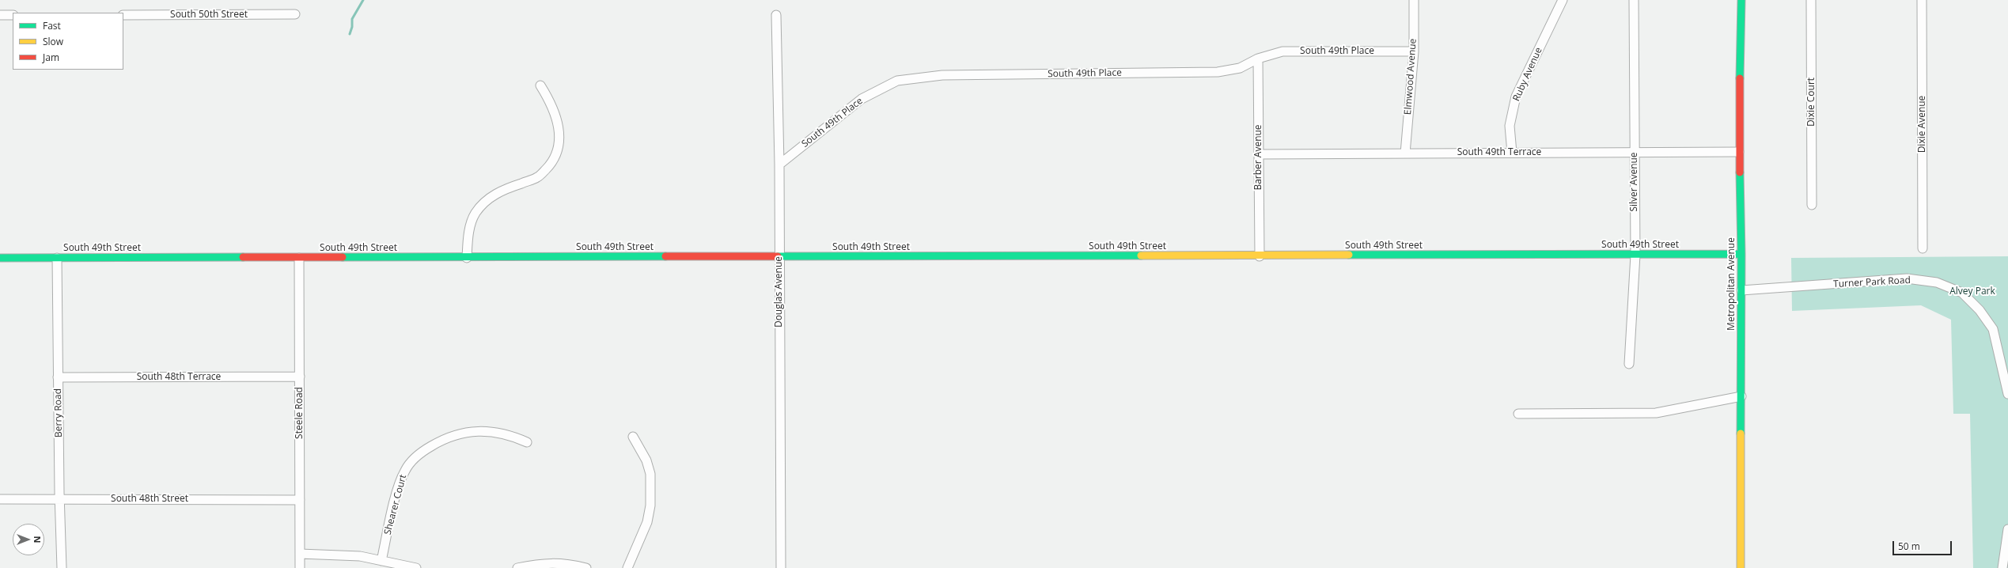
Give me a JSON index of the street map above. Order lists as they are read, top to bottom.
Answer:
{
  "streets": {
    "street": [
      "South 50th Street",
      "South 49th Place",
      "Ruby Avenue",
      "Elmwood Avenue",
      "Dixie Court",
      "Dixie Avenue",
      "South 49th Terrace",
      "Barber Avenue",
      "Silver Avenue",
      "South 49th Street",
      "Turner Park Road",
      "Metropolitan Avenue",
      "Douglas Avenue",
      "South 48th Terrace",
      "Berry Road",
      "Steele Road",
      "South 48th Street",
      "Shearer Court"
    ]
  },
  "crossings": [
    ["South 49th Place", "Elmwood Avenue"],
    ["South 49th Place", "Barber Avenue"],
    ["South 49th Place", "Douglas Avenue"],
    ["Ruby Avenue", "South 49th Terrace"],
    ["Elmwood Avenue", "South 49th Terrace"],
    ["South 49th Terrace", "Barber Avenue"],
    ["South 49th Terrace", "Silver Avenue"],
    ["South 49th Terrace", "Metropolitan Avenue"],
    ["Barber Avenue", "South 49th Street"],
    ["Silver Avenue", "South 49th Street"],
    ["South 49th Street", "Metropolitan Avenue"],
    ["South 49th Street", "Douglas Avenue"],
    ["South 49th Street", "Berry Road"],
    ["South 49th Street", "Steele Road"],
    ["Turner Park Road", "Metropolitan Avenue"],
    ["South 48th Terrace", "Berry Road"],
    ["South 48th Terrace", "Steele Road"],
    ["Berry Road", "South 48th Street"],
    ["Steele Road", "South 48th Street"]
  ],
  "parks": ["Alvey Park"],
  "legend": ["Fast", "Slow", "Jam"],
  "scale_bar": "50 m",
  "north": "right"
}
